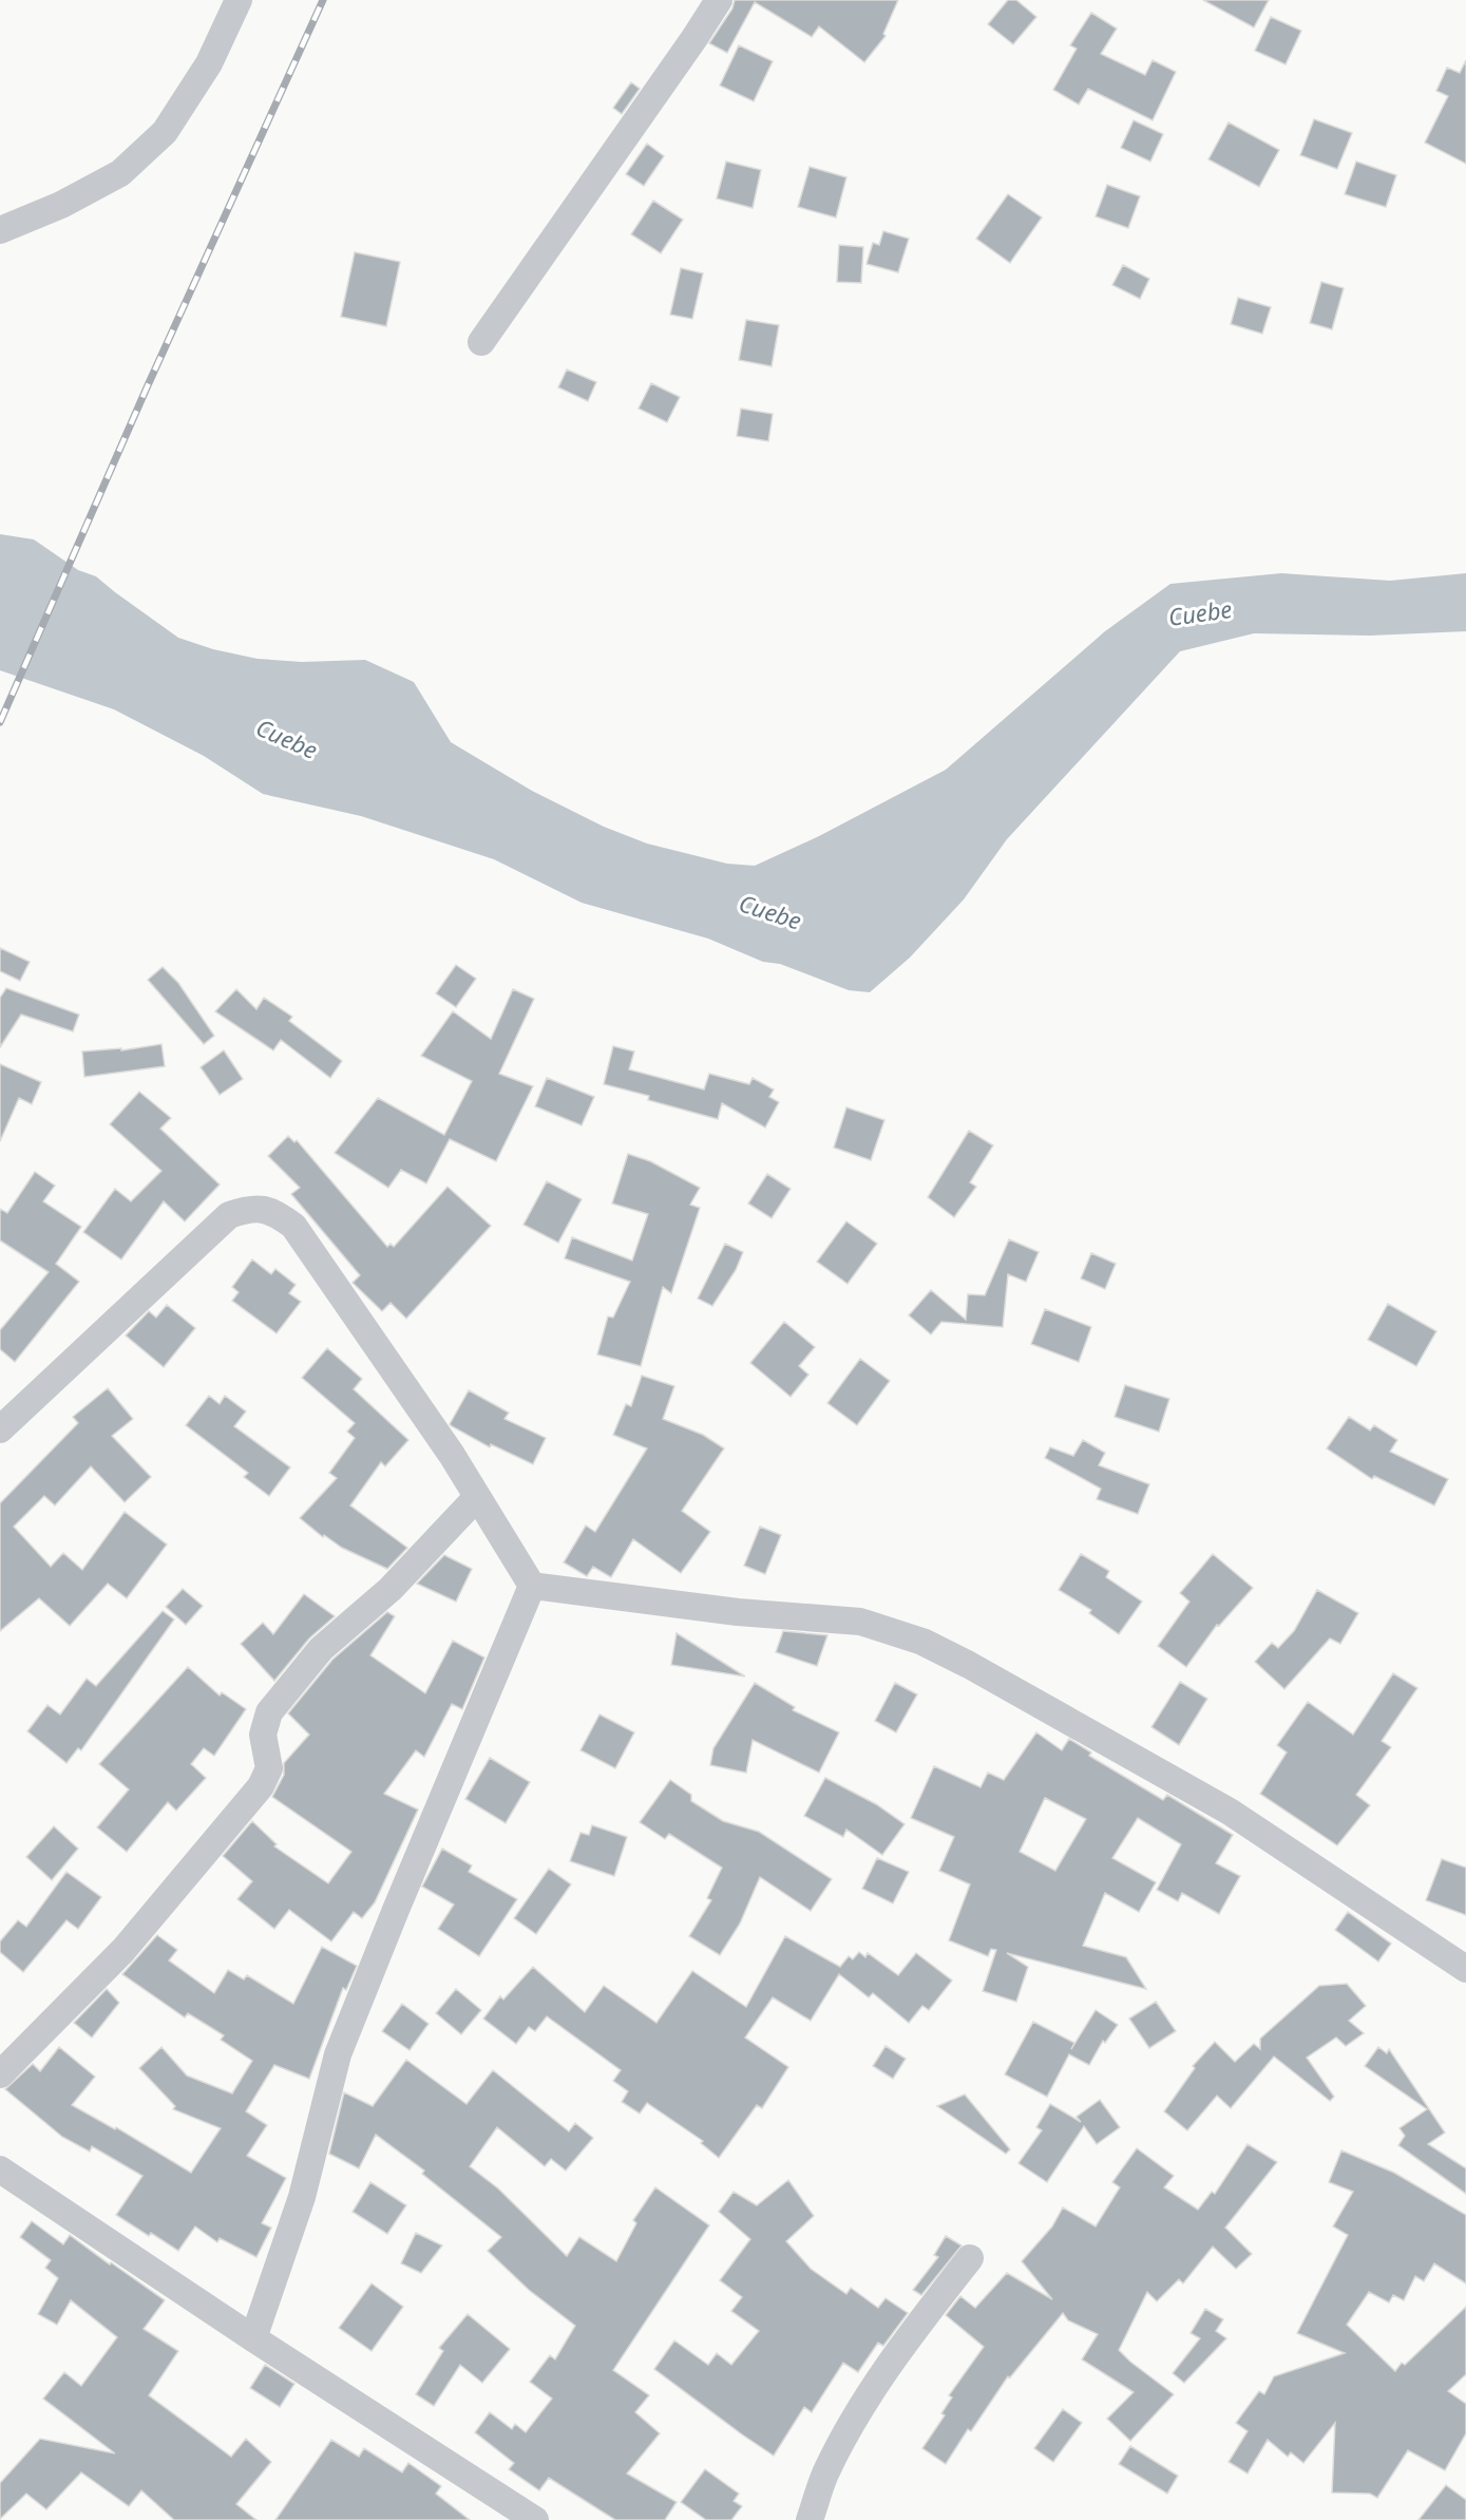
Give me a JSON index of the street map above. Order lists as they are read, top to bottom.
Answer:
{
  "water": ["Cuebe"]
}
